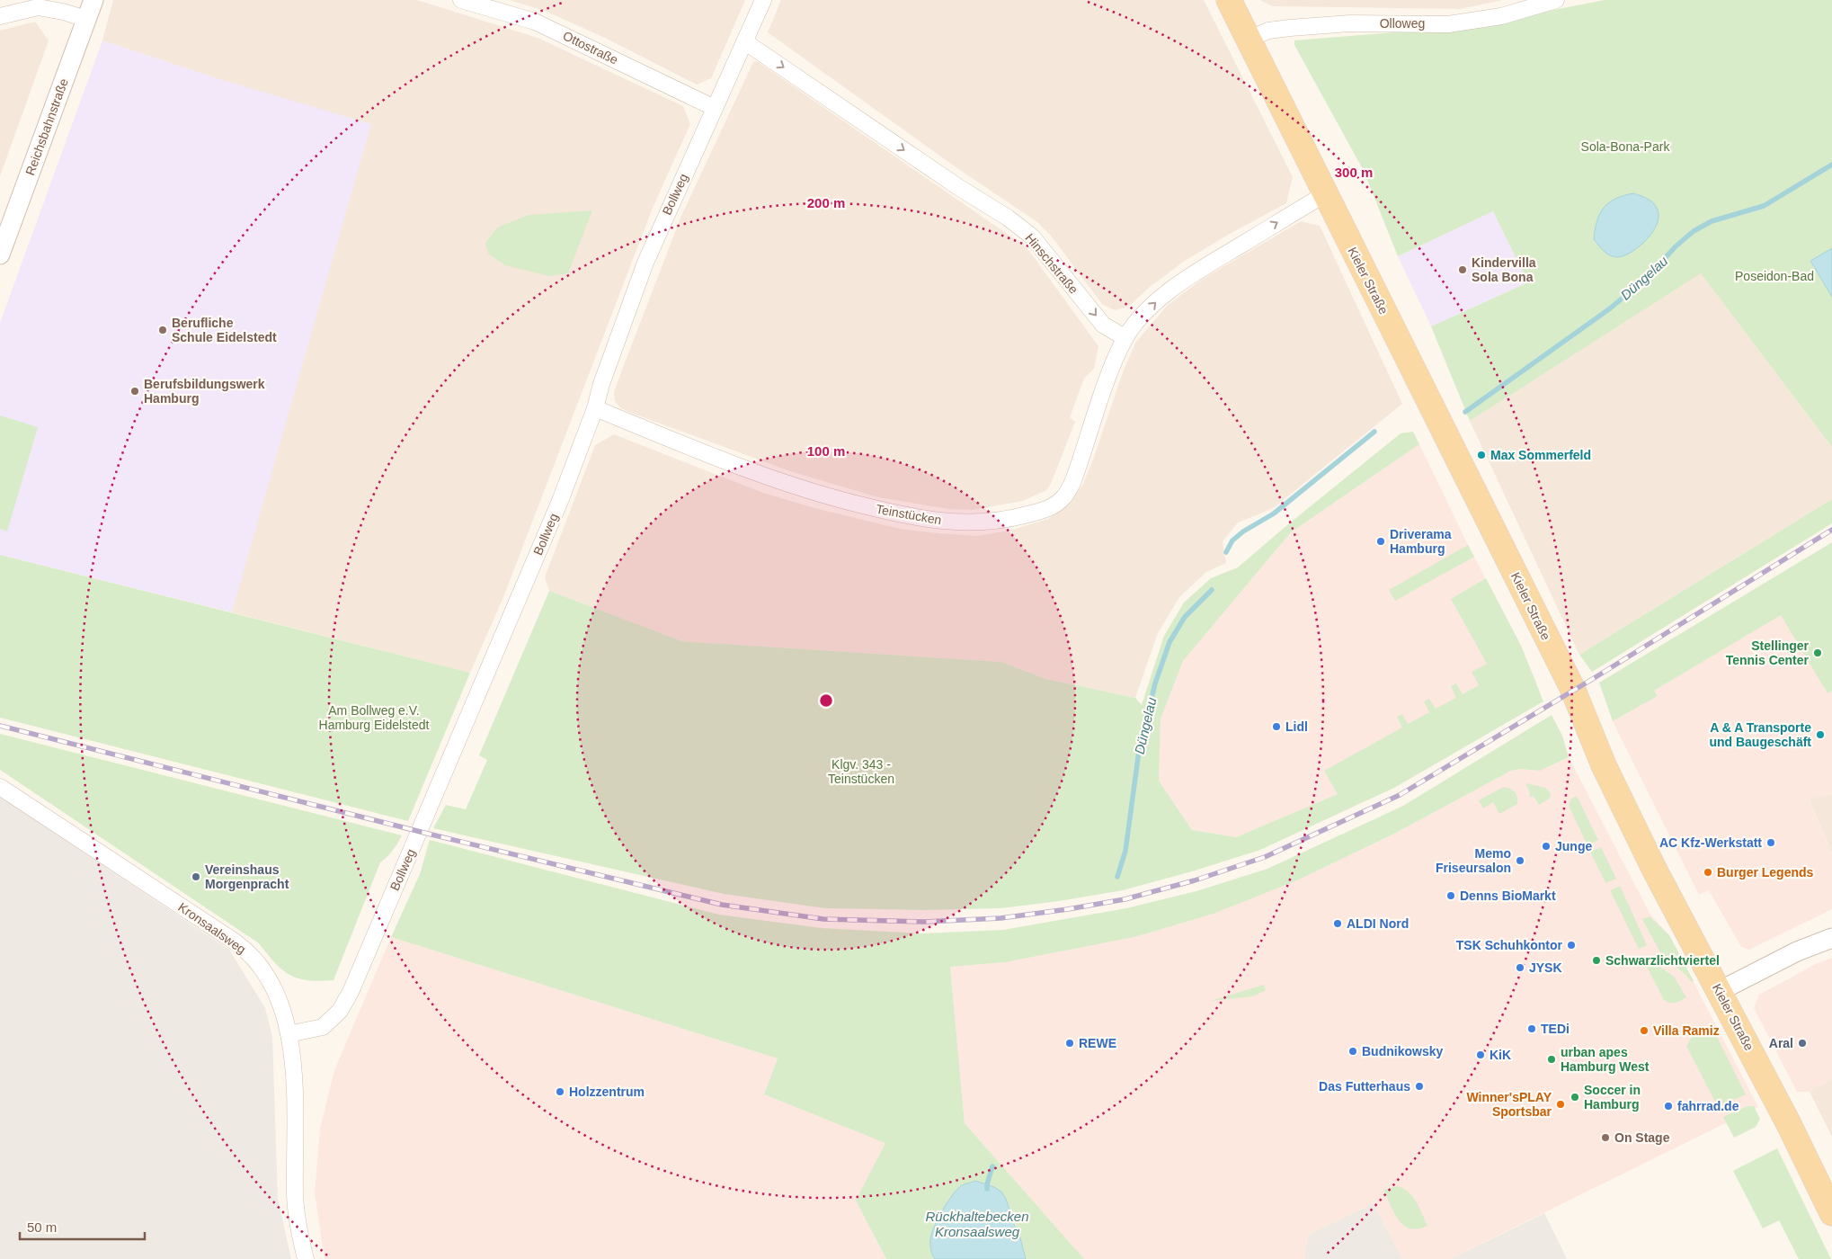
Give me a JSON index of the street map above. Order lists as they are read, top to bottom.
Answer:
{
  "streets": {
    "main road": ["Kieler Straße"],
    "street": [
      "Olloweg",
      "Ottostraße",
      "Reichsbahnstraße",
      "Bollweg",
      "Hinschstraße",
      "Teinstücken",
      "Kronsaalsweg"
    ]
  },
  "crossings": [
    ["Olloweg", "Kieler Straße"],
    ["Ottostraße", "Bollweg"],
    ["Bollweg", "Hinschstraße"],
    ["Bollweg", "Teinstücken"],
    ["Bollweg", "Kronsaalsweg"],
    ["Hinschstraße", "Teinstücken"]
  ],
  "one_way": ["Hinschstraße"],
  "water": ["Düngelau", "Rückhaltebecken Kronsaalsweg"],
  "parks": [
    "Sola-Bona-Park",
    "Poseidon-Bad",
    "Am Bollweg e.V. Hamburg Eidelstedt",
    "Klgv. 343 - Teinstücken"
  ],
  "places": [
    "Kindervilla Sola Bona",
    "Berufliche Schule Eidelstedt",
    "Berufsbildungswerk Hamburg",
    "Max Sommerfeld",
    "Driverama Hamburg",
    "Stellinger Tennis Center",
    "Lidl",
    "A & A Transporte und Baugeschäft",
    "AC Kfz-Werkstatt",
    "Junge",
    "Memo Friseursalon",
    "Burger Legends",
    "Vereinshaus Morgenpracht",
    "Denns BioMarkt",
    "ALDI Nord",
    "TSK Schuhkontor",
    "Schwarzlichtviertel",
    "JYSK",
    "TEDi",
    "Villa Ramiz",
    "REWE",
    "Aral",
    "Budnikowsky",
    "KiK",
    "urban apes Hamburg West",
    "Das Futterhaus",
    "Holzzentrum",
    "Soccer in Hamburg",
    "Winner'sPLAY Sportsbar",
    "fahrrad.de",
    "On Stage"
  ],
  "scale_bar": "50 m",
  "rings": ["300 m", "200 m", "100 m"]
}
